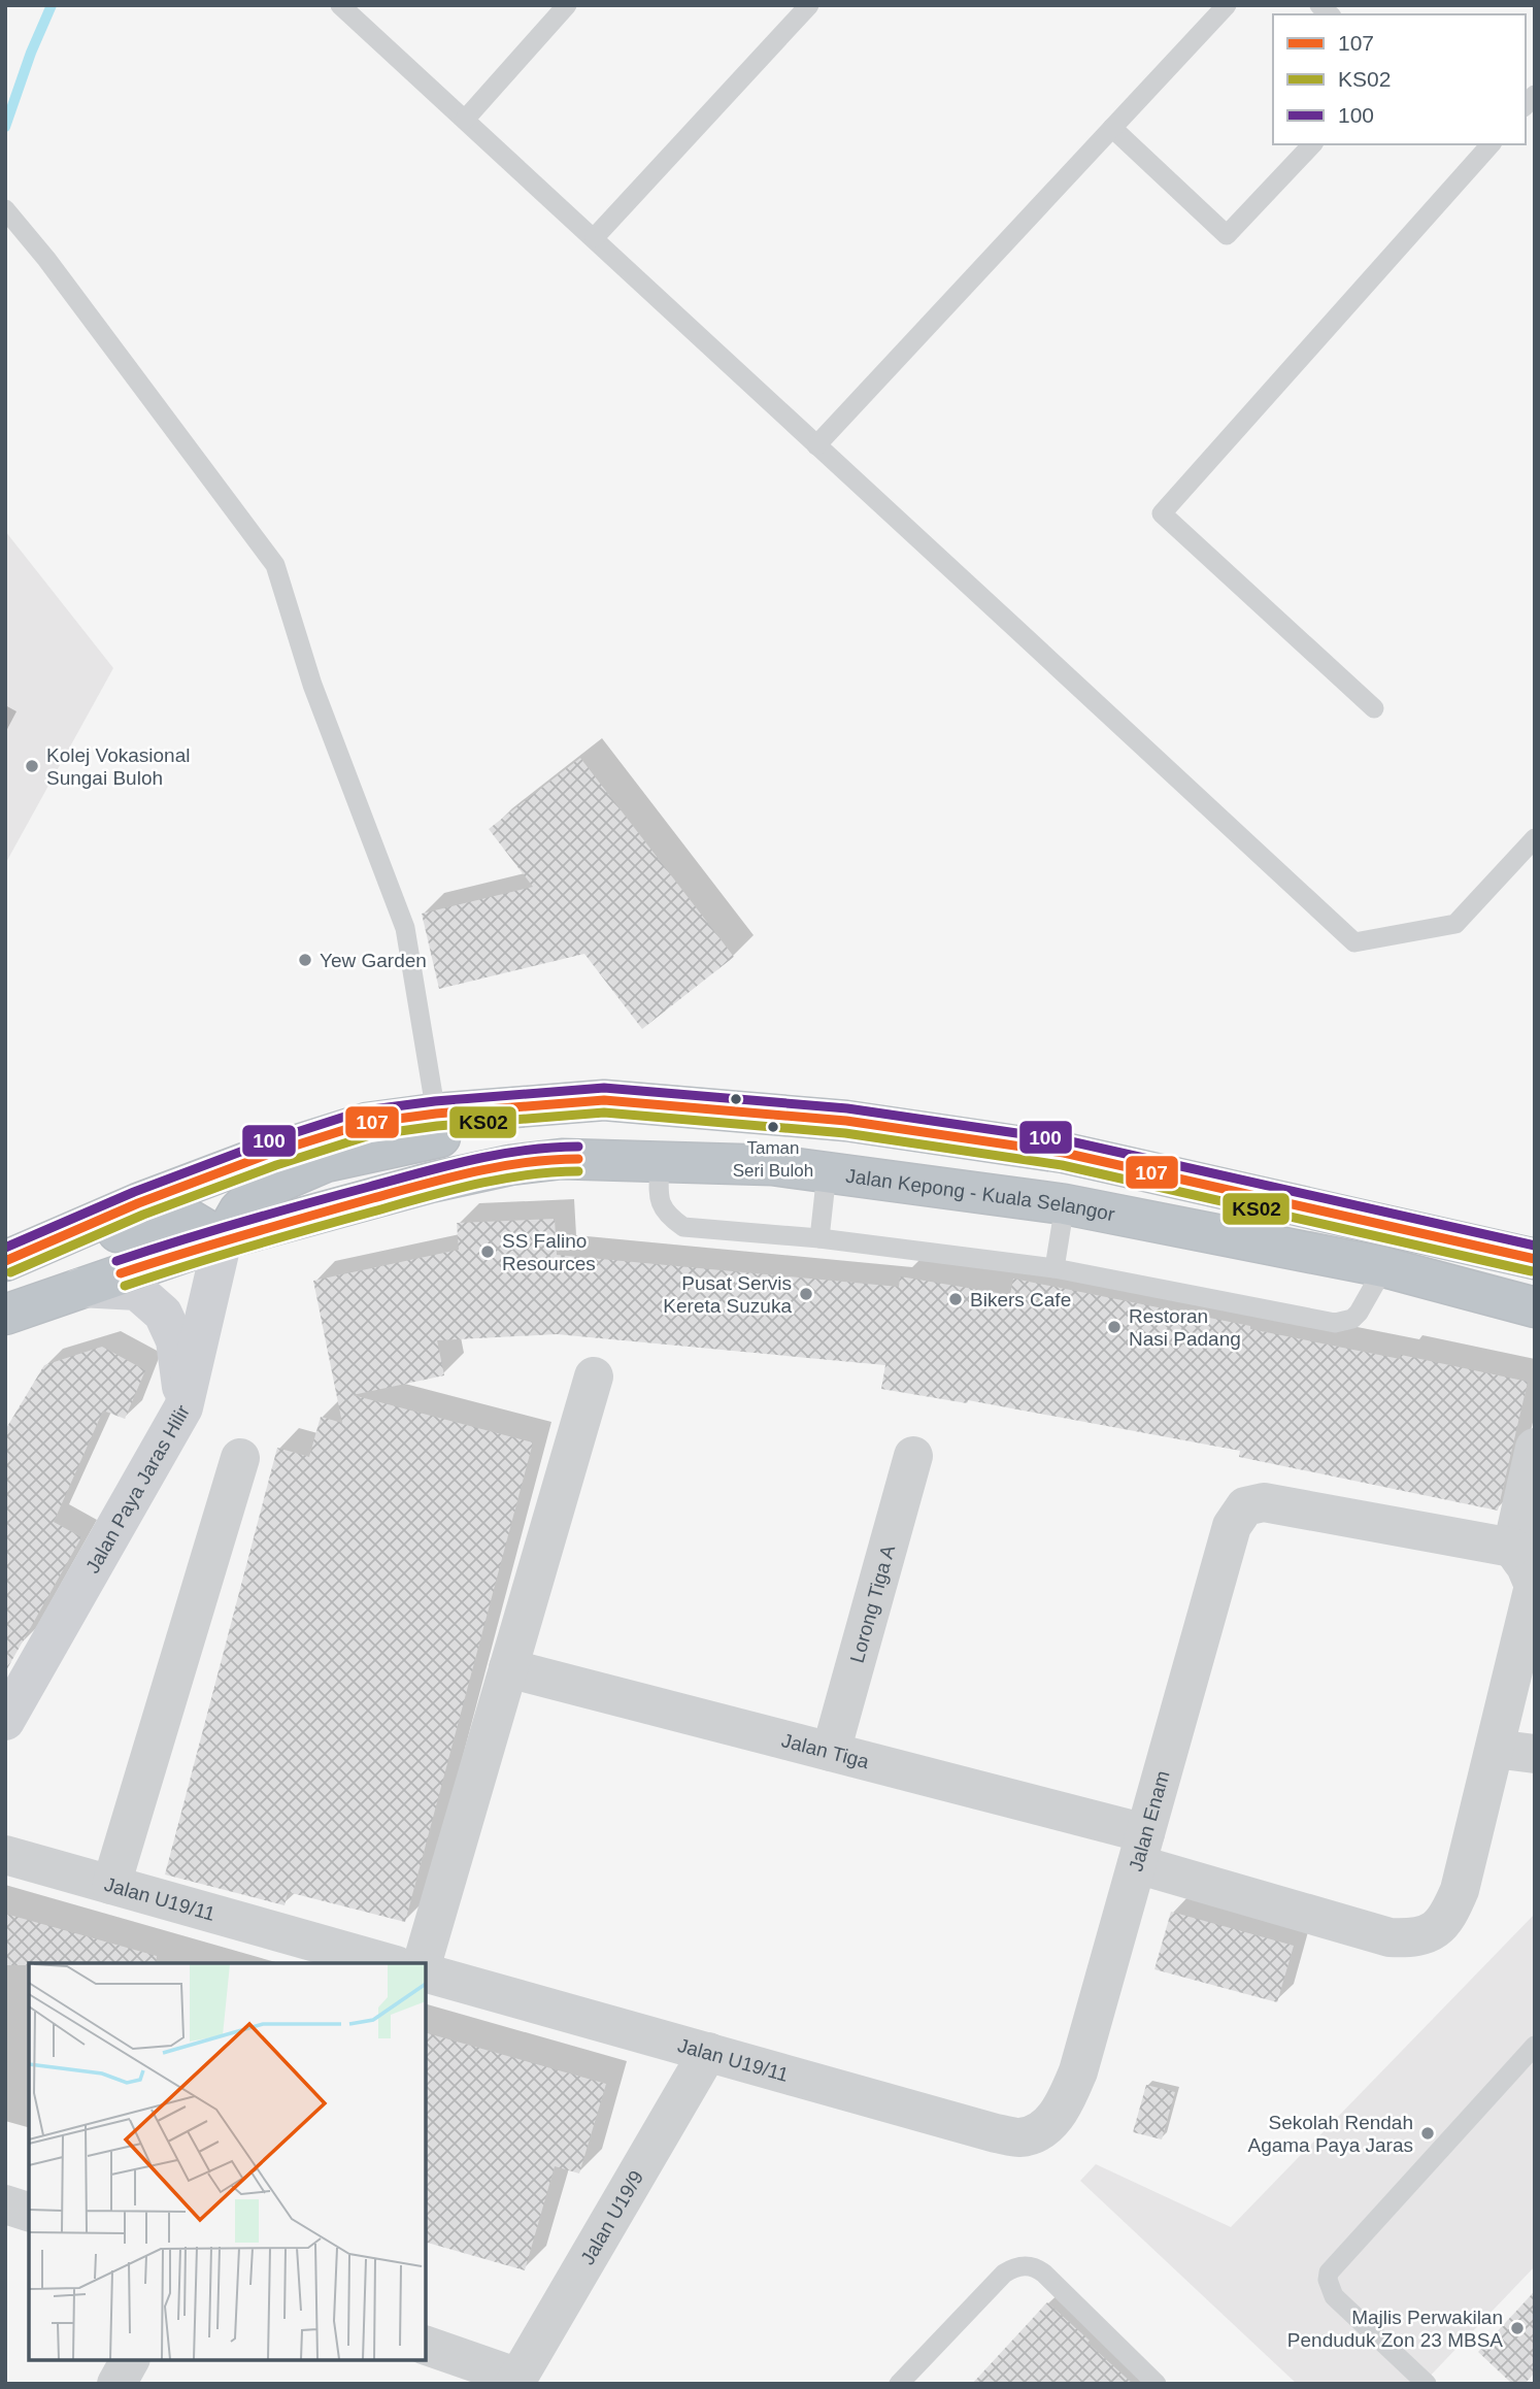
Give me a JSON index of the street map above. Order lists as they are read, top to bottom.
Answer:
{
  "streets": {
    "highway": ["Jalan Kepong - Kuala Selangor"],
    "street": [
      "Jalan Paya Jaras Hilir",
      "Lorong Tiga A",
      "Jalan Tiga",
      "Jalan Enam",
      "Jalan U19/11",
      "Jalan U19/9"
    ]
  },
  "crossings": [
    ["Jalan Kepong - Kuala Selangor", "Jalan Paya Jaras Hilir"],
    ["Lorong Tiga A", "Jalan Tiga"],
    ["Jalan Tiga", "Jalan Enam"],
    ["Jalan Enam", "Jalan U19/11"],
    ["Jalan U19/11", "Jalan U19/9"]
  ],
  "places": [
    "Kolej Vokasional Sungai Buloh",
    "Yew Garden",
    "Taman Seri Buloh",
    "SS Falino Resources",
    "Pusat Servis Kereta Suzuka",
    "Bikers Cafe",
    "Restoran Nasi Padang",
    "Sekolah Rendah Agama Paya Jaras",
    "Majlis Perwakilan Penduduk Zon 23 MBSA"
  ],
  "lines": ["transit line 100", "transit line 107", "transit line KS02"],
  "legend": ["107", "KS02", "100"]
}
